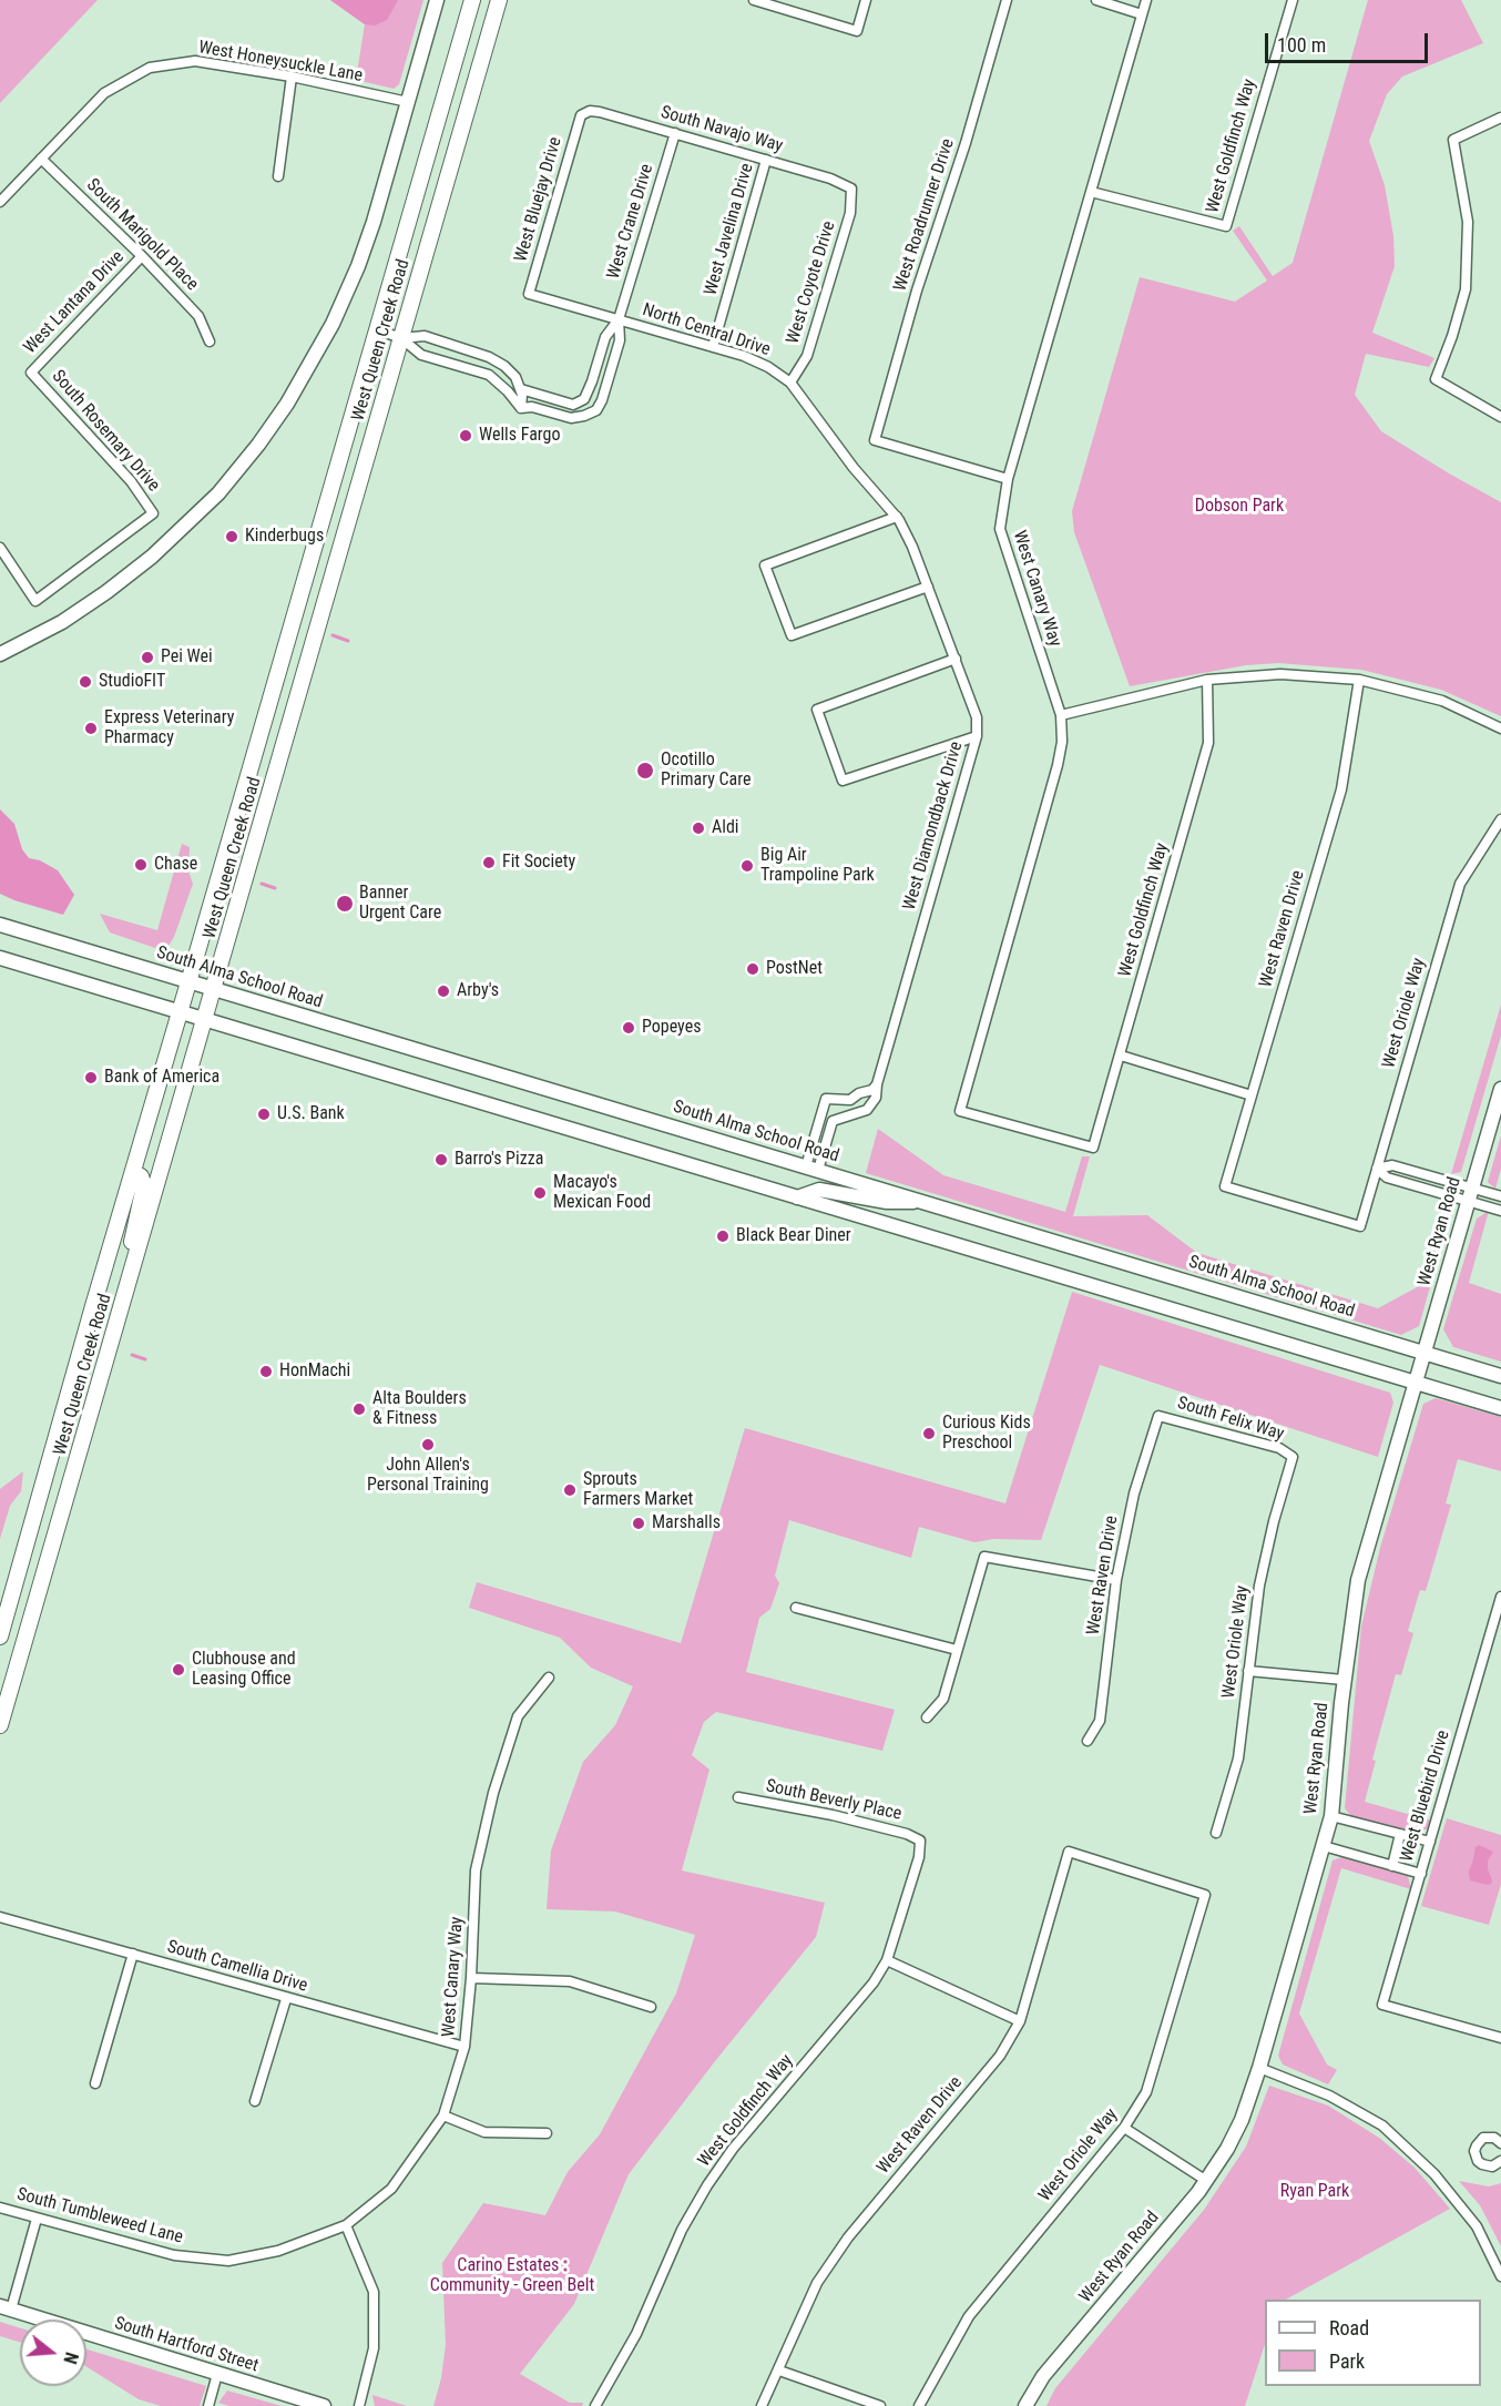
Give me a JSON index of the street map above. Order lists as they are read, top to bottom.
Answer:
{
  "streets": {
    "main road": [
      "West Queen Creek Road",
      "South Alma School Road",
      "West Ryan Road",
      "South Hartford Street"
    ],
    "street": [
      "West Honeysuckle Lane",
      "South Navajo Way",
      "West Goldfinch Way",
      "West Bluejay Drive",
      "West Roadrunner Drive",
      "West Crane Drive",
      "West Javelina Drive",
      "South Marigold Place",
      "West Coyote Drive",
      "West Lantana Drive",
      "North Central Drive",
      "South Rosemary Drive",
      "West Canary Way",
      "West Diamondback Drive",
      "West Raven Drive",
      "West Oriole Way",
      "South Felix Way",
      "West Bluebird Drive",
      "South Beverly Place",
      "South Camellia Drive",
      "South Tumbleweed Lane"
    ]
  },
  "crossings": [
    ["West Honeysuckle Lane", "South Marigold Place"],
    ["South Navajo Way", "West Bluejay Drive"],
    ["South Navajo Way", "West Crane Drive"],
    ["South Navajo Way", "West Javelina Drive"],
    ["South Navajo Way", "West Coyote Drive"],
    ["West Goldfinch Way", "West Canary Way"],
    ["West Goldfinch Way", "South Beverly Place"],
    ["West Bluejay Drive", "North Central Drive"],
    ["West Roadrunner Drive", "West Canary Way"],
    ["West Crane Drive", "North Central Drive"],
    ["West Javelina Drive", "North Central Drive"],
    ["South Marigold Place", "West Lantana Drive"],
    ["West Coyote Drive", "North Central Drive"],
    ["West Lantana Drive", "South Rosemary Drive"],
    ["North Central Drive", "West Diamondback Drive"],
    ["West Queen Creek Road", "South Alma School Road"],
    ["West Canary Way", "South Camellia Drive"],
    ["West Canary Way", "South Tumbleweed Lane"],
    ["West Diamondback Drive", "South Alma School Road"],
    ["West Raven Drive", "West Oriole Way"],
    ["West Raven Drive", "South Felix Way"],
    ["South Alma School Road", "West Ryan Road"],
    ["West Oriole Way", "South Felix Way"]
  ],
  "parks": ["Dobson Park", "Ryan Park", "Carino Estates : Community - Green Belt"],
  "places": [
    "Wells Fargo",
    "Kinderbugs",
    "Pei Wei",
    "StudioFIT",
    "Express Veterinary Pharmacy",
    "Ocotillo Primary Care",
    "Aldi",
    "Fit Society",
    "Chase",
    "Big Air Trampoline Park",
    "Banner Urgent Care",
    "PostNet",
    "Arby's",
    "Popeyes",
    "Bank of America",
    "U.S. Bank",
    "Barro's Pizza",
    "Macayo's Mexican Food",
    "Black Bear Diner",
    "HonMachi",
    "Alta Boulders & Fitness",
    "Curious Kids Preschool",
    "John Allen's Personal Training",
    "Sprouts Farmers Market",
    "Marshalls",
    "Clubhouse and Leasing Office"
  ],
  "legend": ["Road", "Park"],
  "scale_bar": "100 m",
  "north": "right"
}
